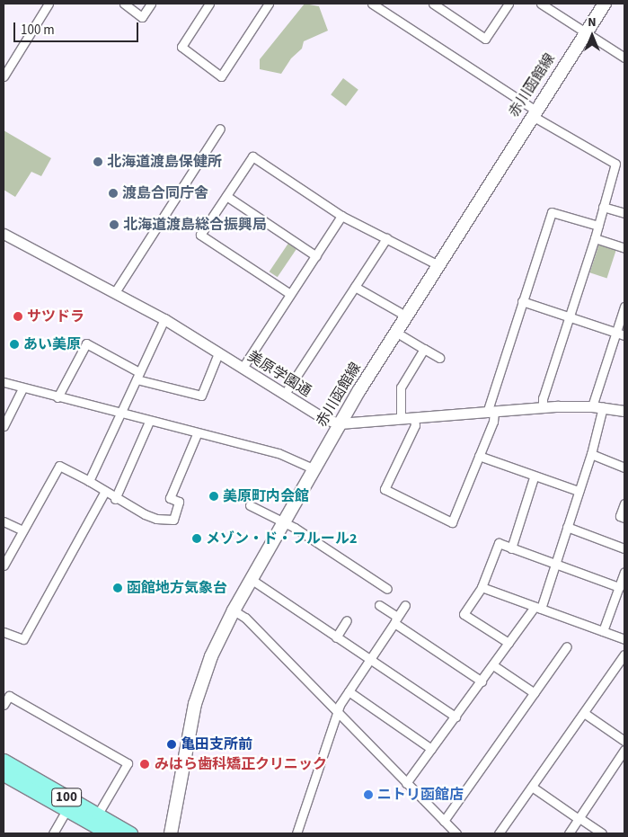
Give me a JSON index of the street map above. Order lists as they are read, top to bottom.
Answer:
{
  "streets": {
    "main road": ["赤川函館線", "100"],
    "street": ["美原学園通"]
  },
  "crossings": [
    ["赤川函館線", "美原学園通"]
  ],
  "places": [
    "北海道渡島保健所",
    "渡島合同庁舎",
    "北海道渡島総合振興局",
    "サツドラ",
    "あい美原",
    "美原町内会館",
    "メゾン・ド・フルール2",
    "函館地方気象台",
    "亀田支所前",
    "みはら歯科矯正クリニック",
    "ニトリ函館店"
  ],
  "scale_bar": "100 m",
  "north": "top"
}
